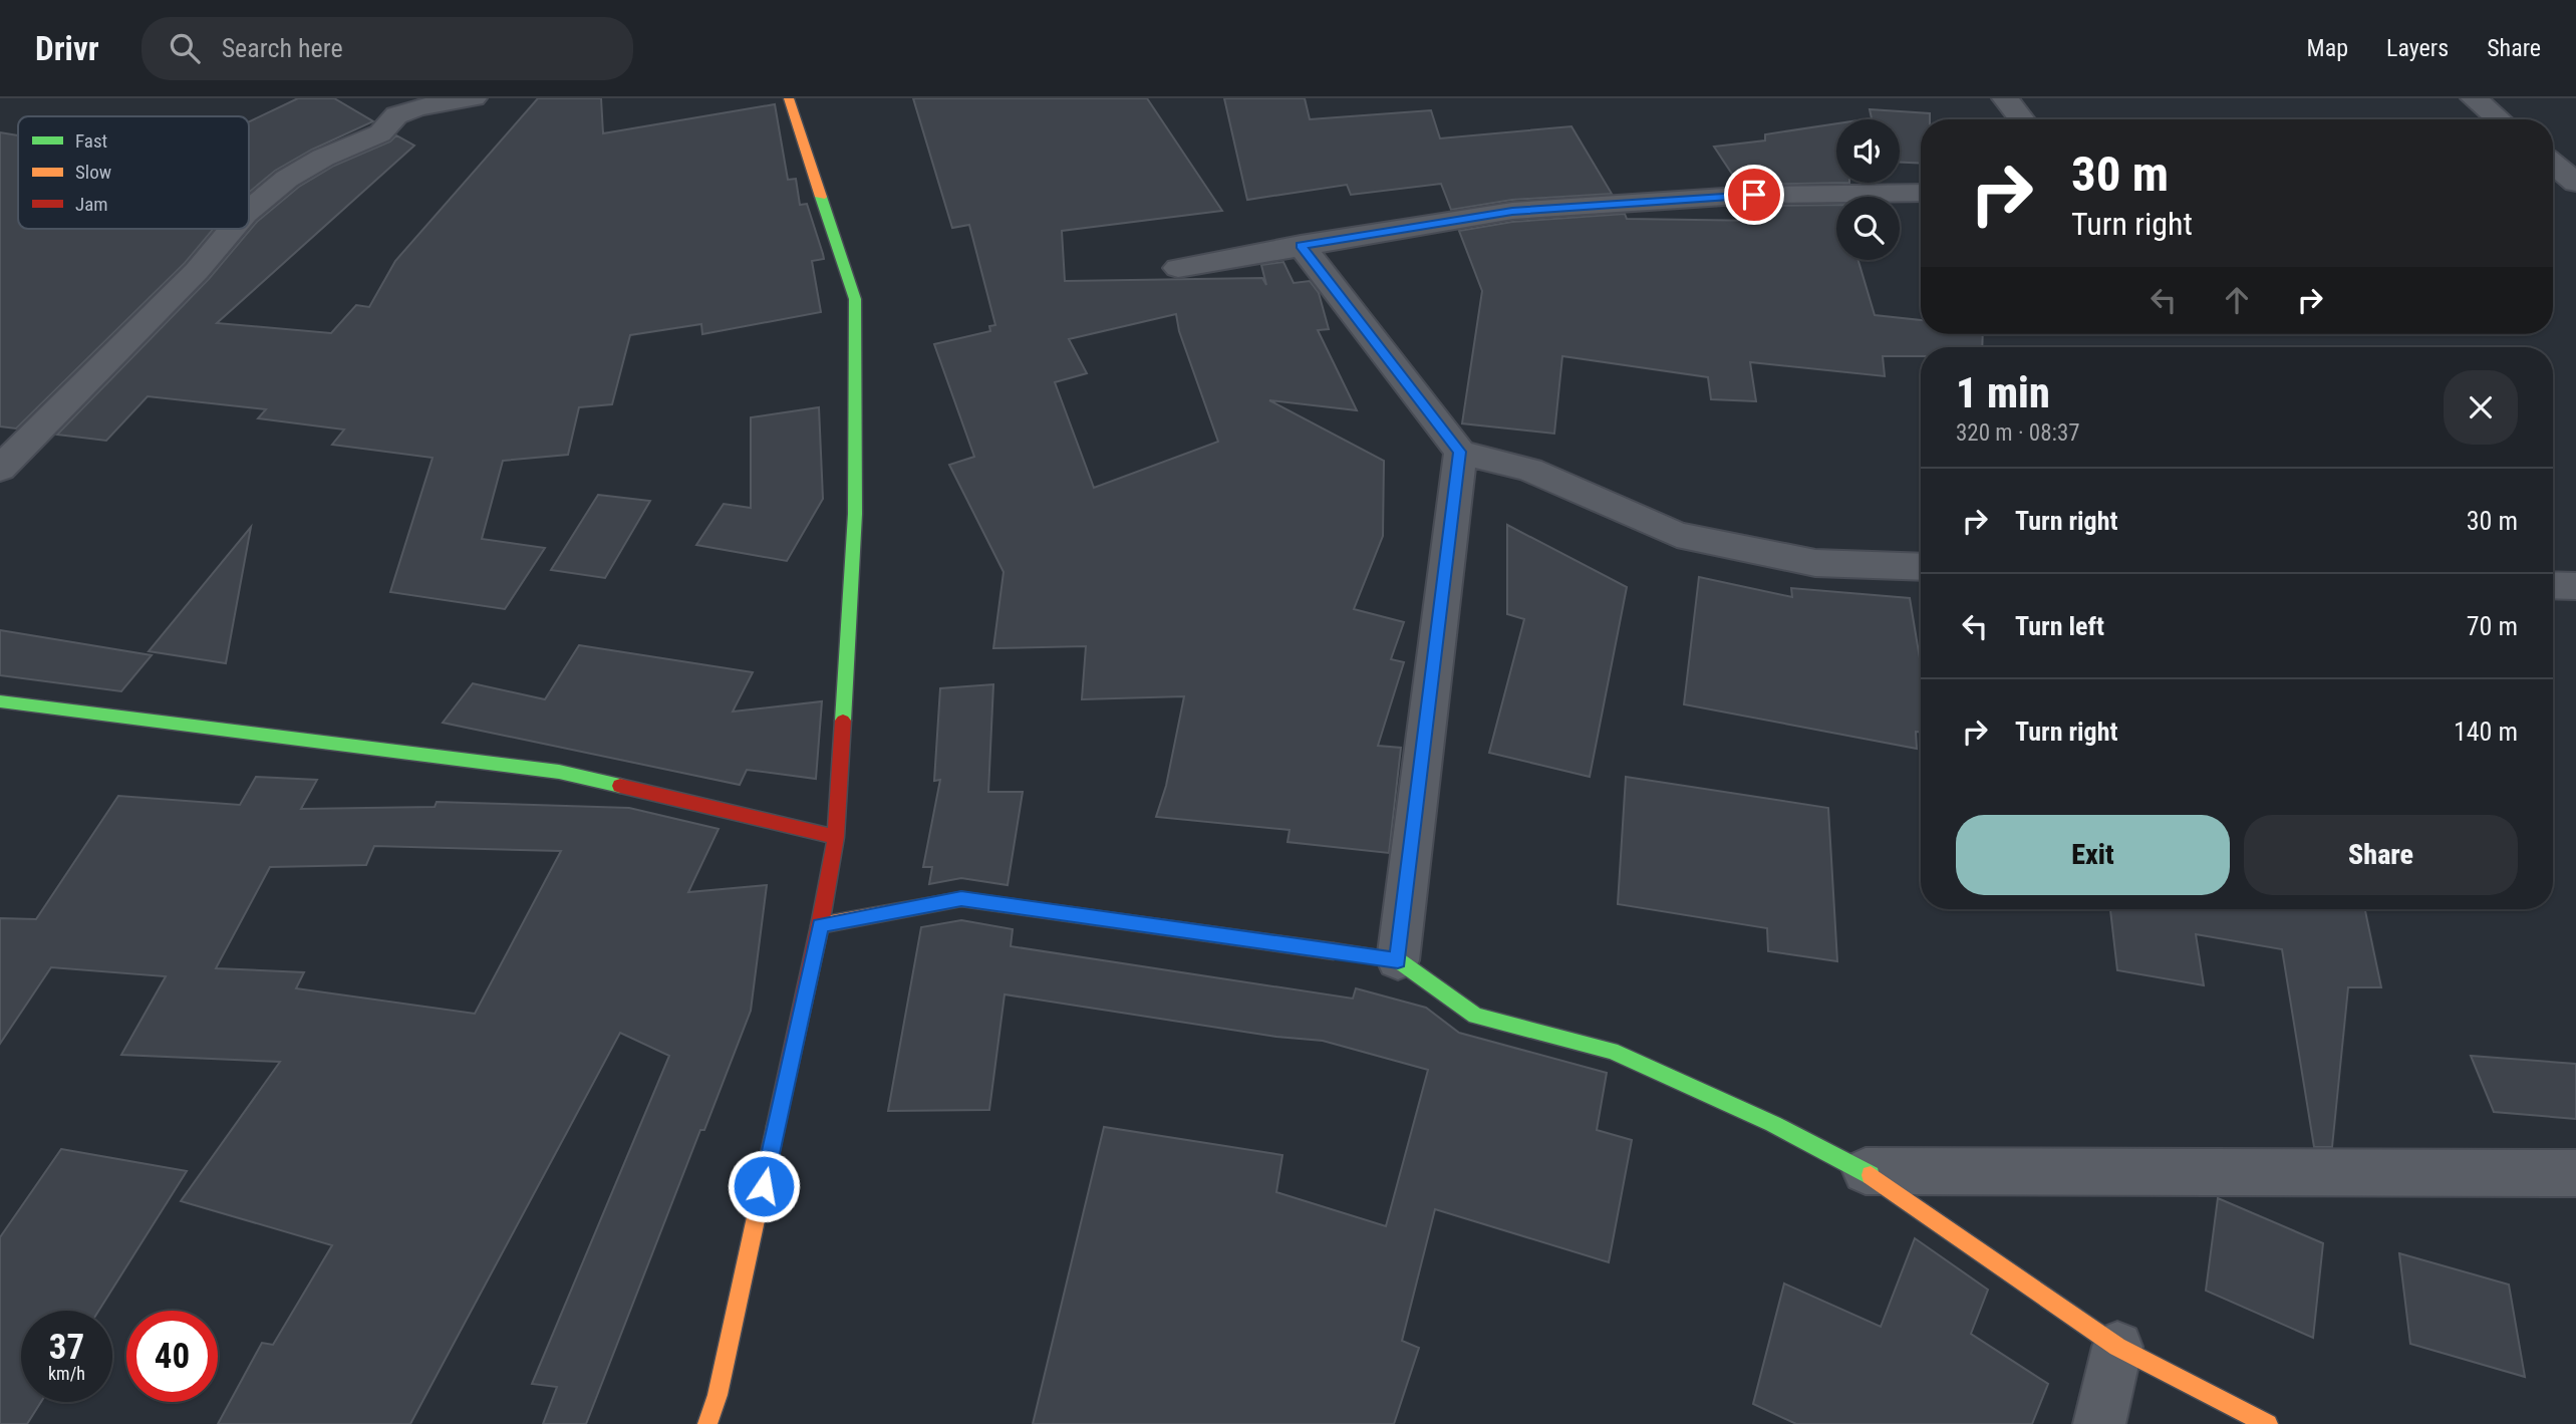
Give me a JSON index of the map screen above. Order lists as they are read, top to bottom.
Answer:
{
  "legend": ["Fast", "Slow", "Jam"],
  "page": {
    "header": "Drivr",
    "search": "Search here",
    "nav": ["Map", "Layers", "Share"],
    "turn": ["30 m", "Turn right"],
    "heading": ["1 min", "320 m · 08:37"],
    "list": [
      {
        "name": "Turn right",
        "value": "30 m"
      },
      {
        "name": "Turn left",
        "value": "70 m"
      },
      {
        "name": "Turn right",
        "value": "140 m"
      }
    ],
    "buttons": ["Exit", "Share"],
    "speed": "37 km/h",
    "limit": "40"
  }
}
